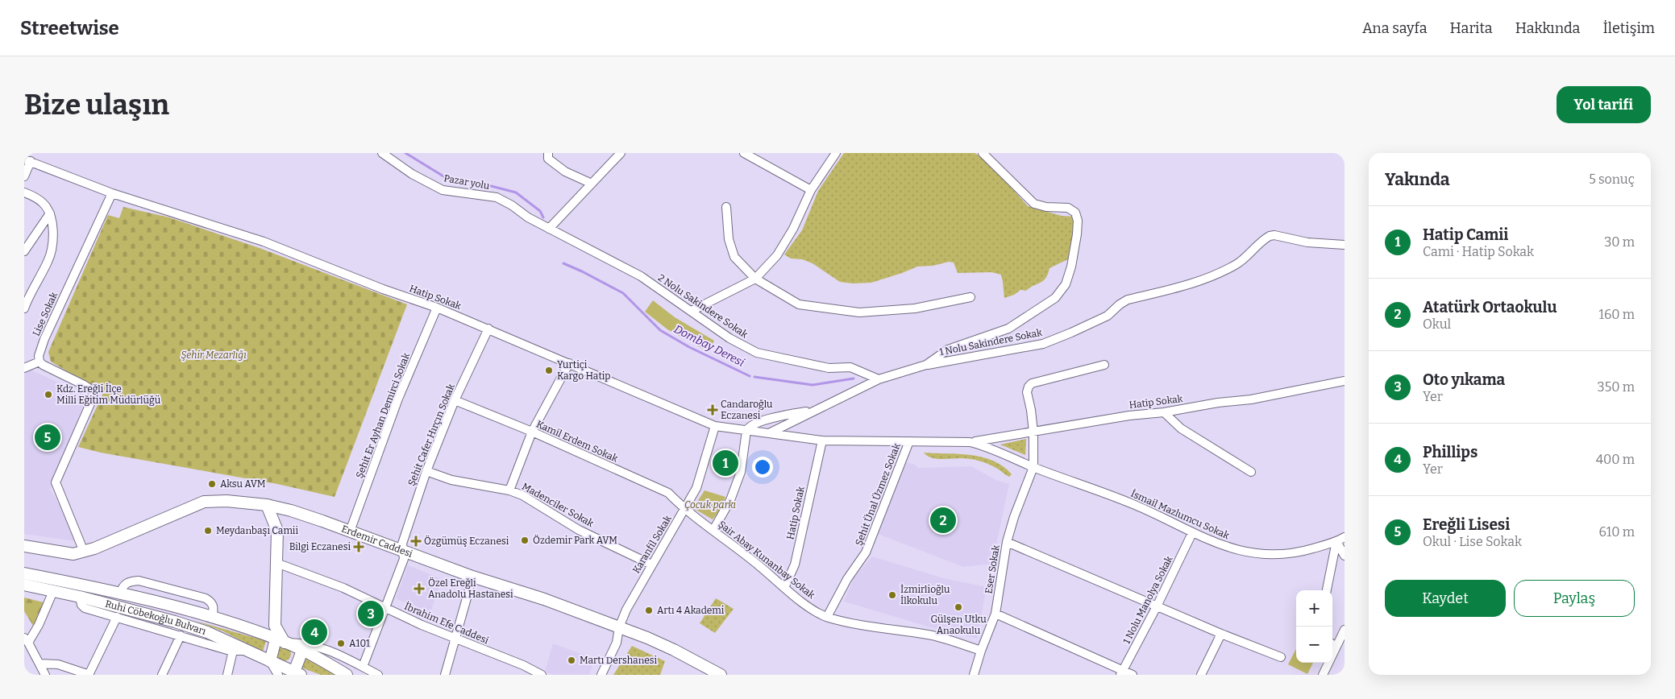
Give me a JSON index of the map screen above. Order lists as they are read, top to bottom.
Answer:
{
  "streets": {
    "main road": ["Erdemir Caddesi", "Ruhi Cöbekoğlu Bulvarı"],
    "street": [
      "Pazar yolu",
      "Hatip Sokak",
      "2 Nolu Sakindere Sokak",
      "Lise Sokak",
      "1 Nolu Sakindere Sokak",
      "Şehit Er Ayhan Demirci Sokak",
      "Şehit Cafer Hırçın Sokak",
      "Kamil Erdem Sokak",
      "Şehit Ünal Üzmez Sokak",
      "Madenciler Sokak",
      "İsmail Mazlumcu Sokak",
      "Karanfil Sokak",
      "Şair Abay Kunanbay Sokak",
      "Eser Sokak",
      "1 Nolu Manolya Sokak",
      "İbrahim Efe Caddesi"
    ]
  },
  "crossings": [
    ["Pazar yolu", "2 Nolu Sakindere Sokak"],
    ["Hatip Sokak", "Lise Sokak"],
    ["Hatip Sokak", "Şehit Er Ayhan Demirci Sokak"],
    ["Hatip Sokak", "Şehit Cafer Hırçın Sokak"],
    ["Hatip Sokak", "Şehit Ünal Üzmez Sokak"],
    ["Hatip Sokak", "İsmail Mazlumcu Sokak"],
    ["Hatip Sokak", "Karanfil Sokak"],
    ["Hatip Sokak", "Şair Abay Kunanbay Sokak"],
    ["Hatip Sokak", "Eser Sokak"],
    ["Şehit Er Ayhan Demirci Sokak", "Erdemir Caddesi"],
    ["Şehit Cafer Hırçın Sokak", "Kamil Erdem Sokak"],
    ["Şehit Cafer Hırçın Sokak", "Madenciler Sokak"],
    ["Şehit Cafer Hırçın Sokak", "Erdemir Caddesi"],
    ["Şehit Cafer Hırçın Sokak", "İbrahim Efe Caddesi"],
    ["Kamil Erdem Sokak", "Karanfil Sokak"],
    ["Kamil Erdem Sokak", "Şair Abay Kunanbay Sokak"],
    ["Şehit Ünal Üzmez Sokak", "Şair Abay Kunanbay Sokak"],
    ["Madenciler Sokak", "Karanfil Sokak"],
    ["İsmail Mazlumcu Sokak", "Eser Sokak"],
    ["İsmail Mazlumcu Sokak", "1 Nolu Manolya Sokak"],
    ["Erdemir Caddesi", "Karanfil Sokak"],
    ["Karanfil Sokak", "Şair Abay Kunanbay Sokak"],
    ["Şair Abay Kunanbay Sokak", "Eser Sokak"]
  ],
  "water": ["Dombay Deresi"],
  "parks": ["Şehir Mezarlığı", "Çocuk parkı"],
  "places": {
    "other": [
      "Yurtiçi Kargo Hatip",
      "Kdz. Ereğli İlçe Milli Eğitim Müdürlüğü",
      "Aksu AVM",
      "Meydanbaşı Camii",
      "Özdemir Park AVM",
      "İzmirlioğlu İlkokulu",
      "Gülşen Utku Anaokulu",
      "Artı 4 Akademi",
      "A101",
      "Martı Dershanesi"
    ],
    "health": [
      "Candaroğlu Eczanesi",
      "Özgümüş Eczanesi",
      "Bilgi Eczanesi",
      "Özel Ereğli Anadolu Hastanesi"
    ]
  },
  "page": {
    "header": "Streetwise",
    "nav": [
      "Ana sayfa",
      "Harita",
      "Hakkında",
      "İletişim"
    ],
    "buttons": [
      "Yol tarifi",
      ["Kaydet", "Paylaş"]
    ],
    "title": "Bize ulaşın",
    "heading": ["Yakında", "5 sonuç"],
    "list": [
      {
        "mark": "1",
        "name": "Hatip Camii",
        "note": "Cami · Hatip Sokak",
        "value": "30 m"
      },
      {
        "mark": "2",
        "name": "Atatürk Ortaokulu",
        "note": "Okul",
        "value": "160 m"
      },
      {
        "mark": "3",
        "name": "Oto yıkama",
        "note": "Yer",
        "value": "350 m"
      },
      {
        "mark": "4",
        "name": "Phillips",
        "note": "Yer",
        "value": "400 m"
      },
      {
        "mark": "5",
        "name": "Ereğli Lisesi",
        "note": "Okul · Lise Sokak",
        "value": "610 m"
      }
    ],
    "pins": [
      "5",
      "1",
      "2",
      "3",
      "4"
    ],
    "map_buttons": ["+", "−"]
  }
}
